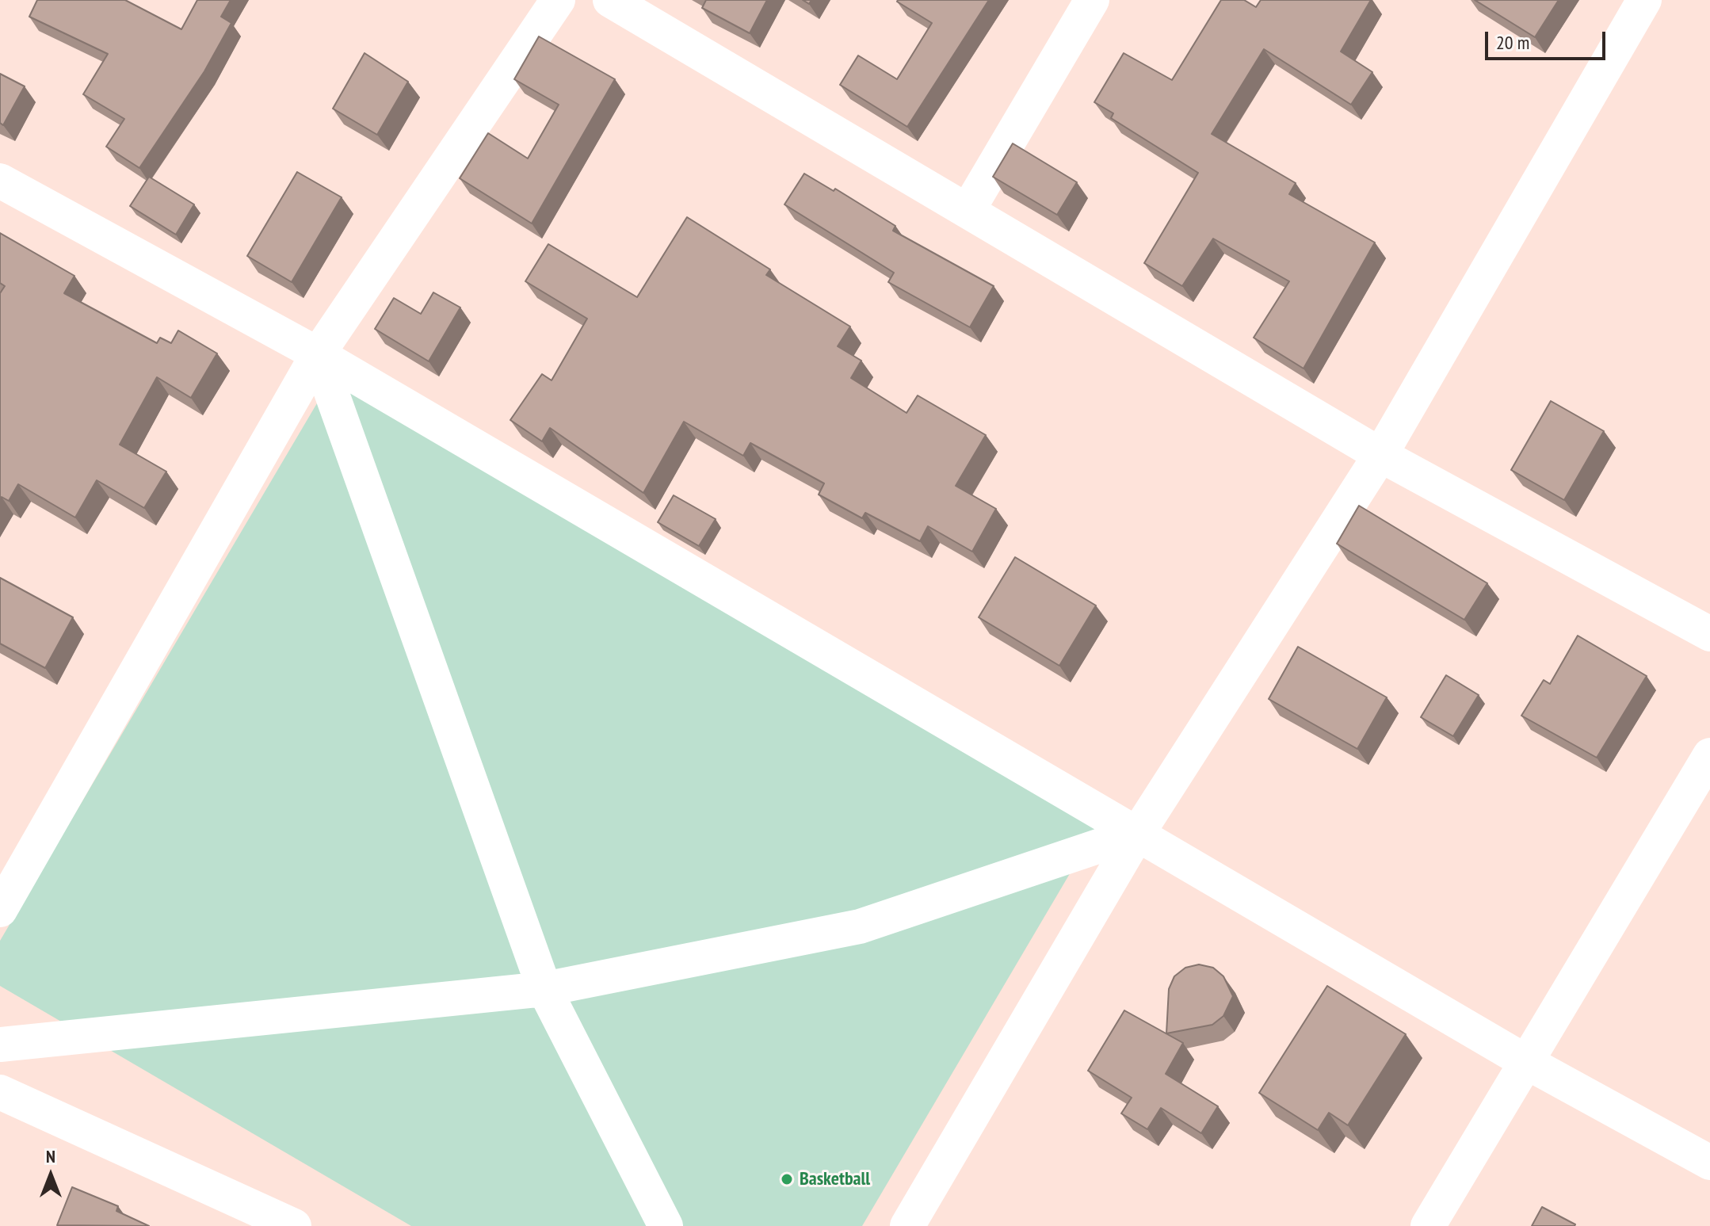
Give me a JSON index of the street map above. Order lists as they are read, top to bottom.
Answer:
{
  "places": ["Basketball"],
  "scale_bar": "20 m",
  "north": "top"
}
